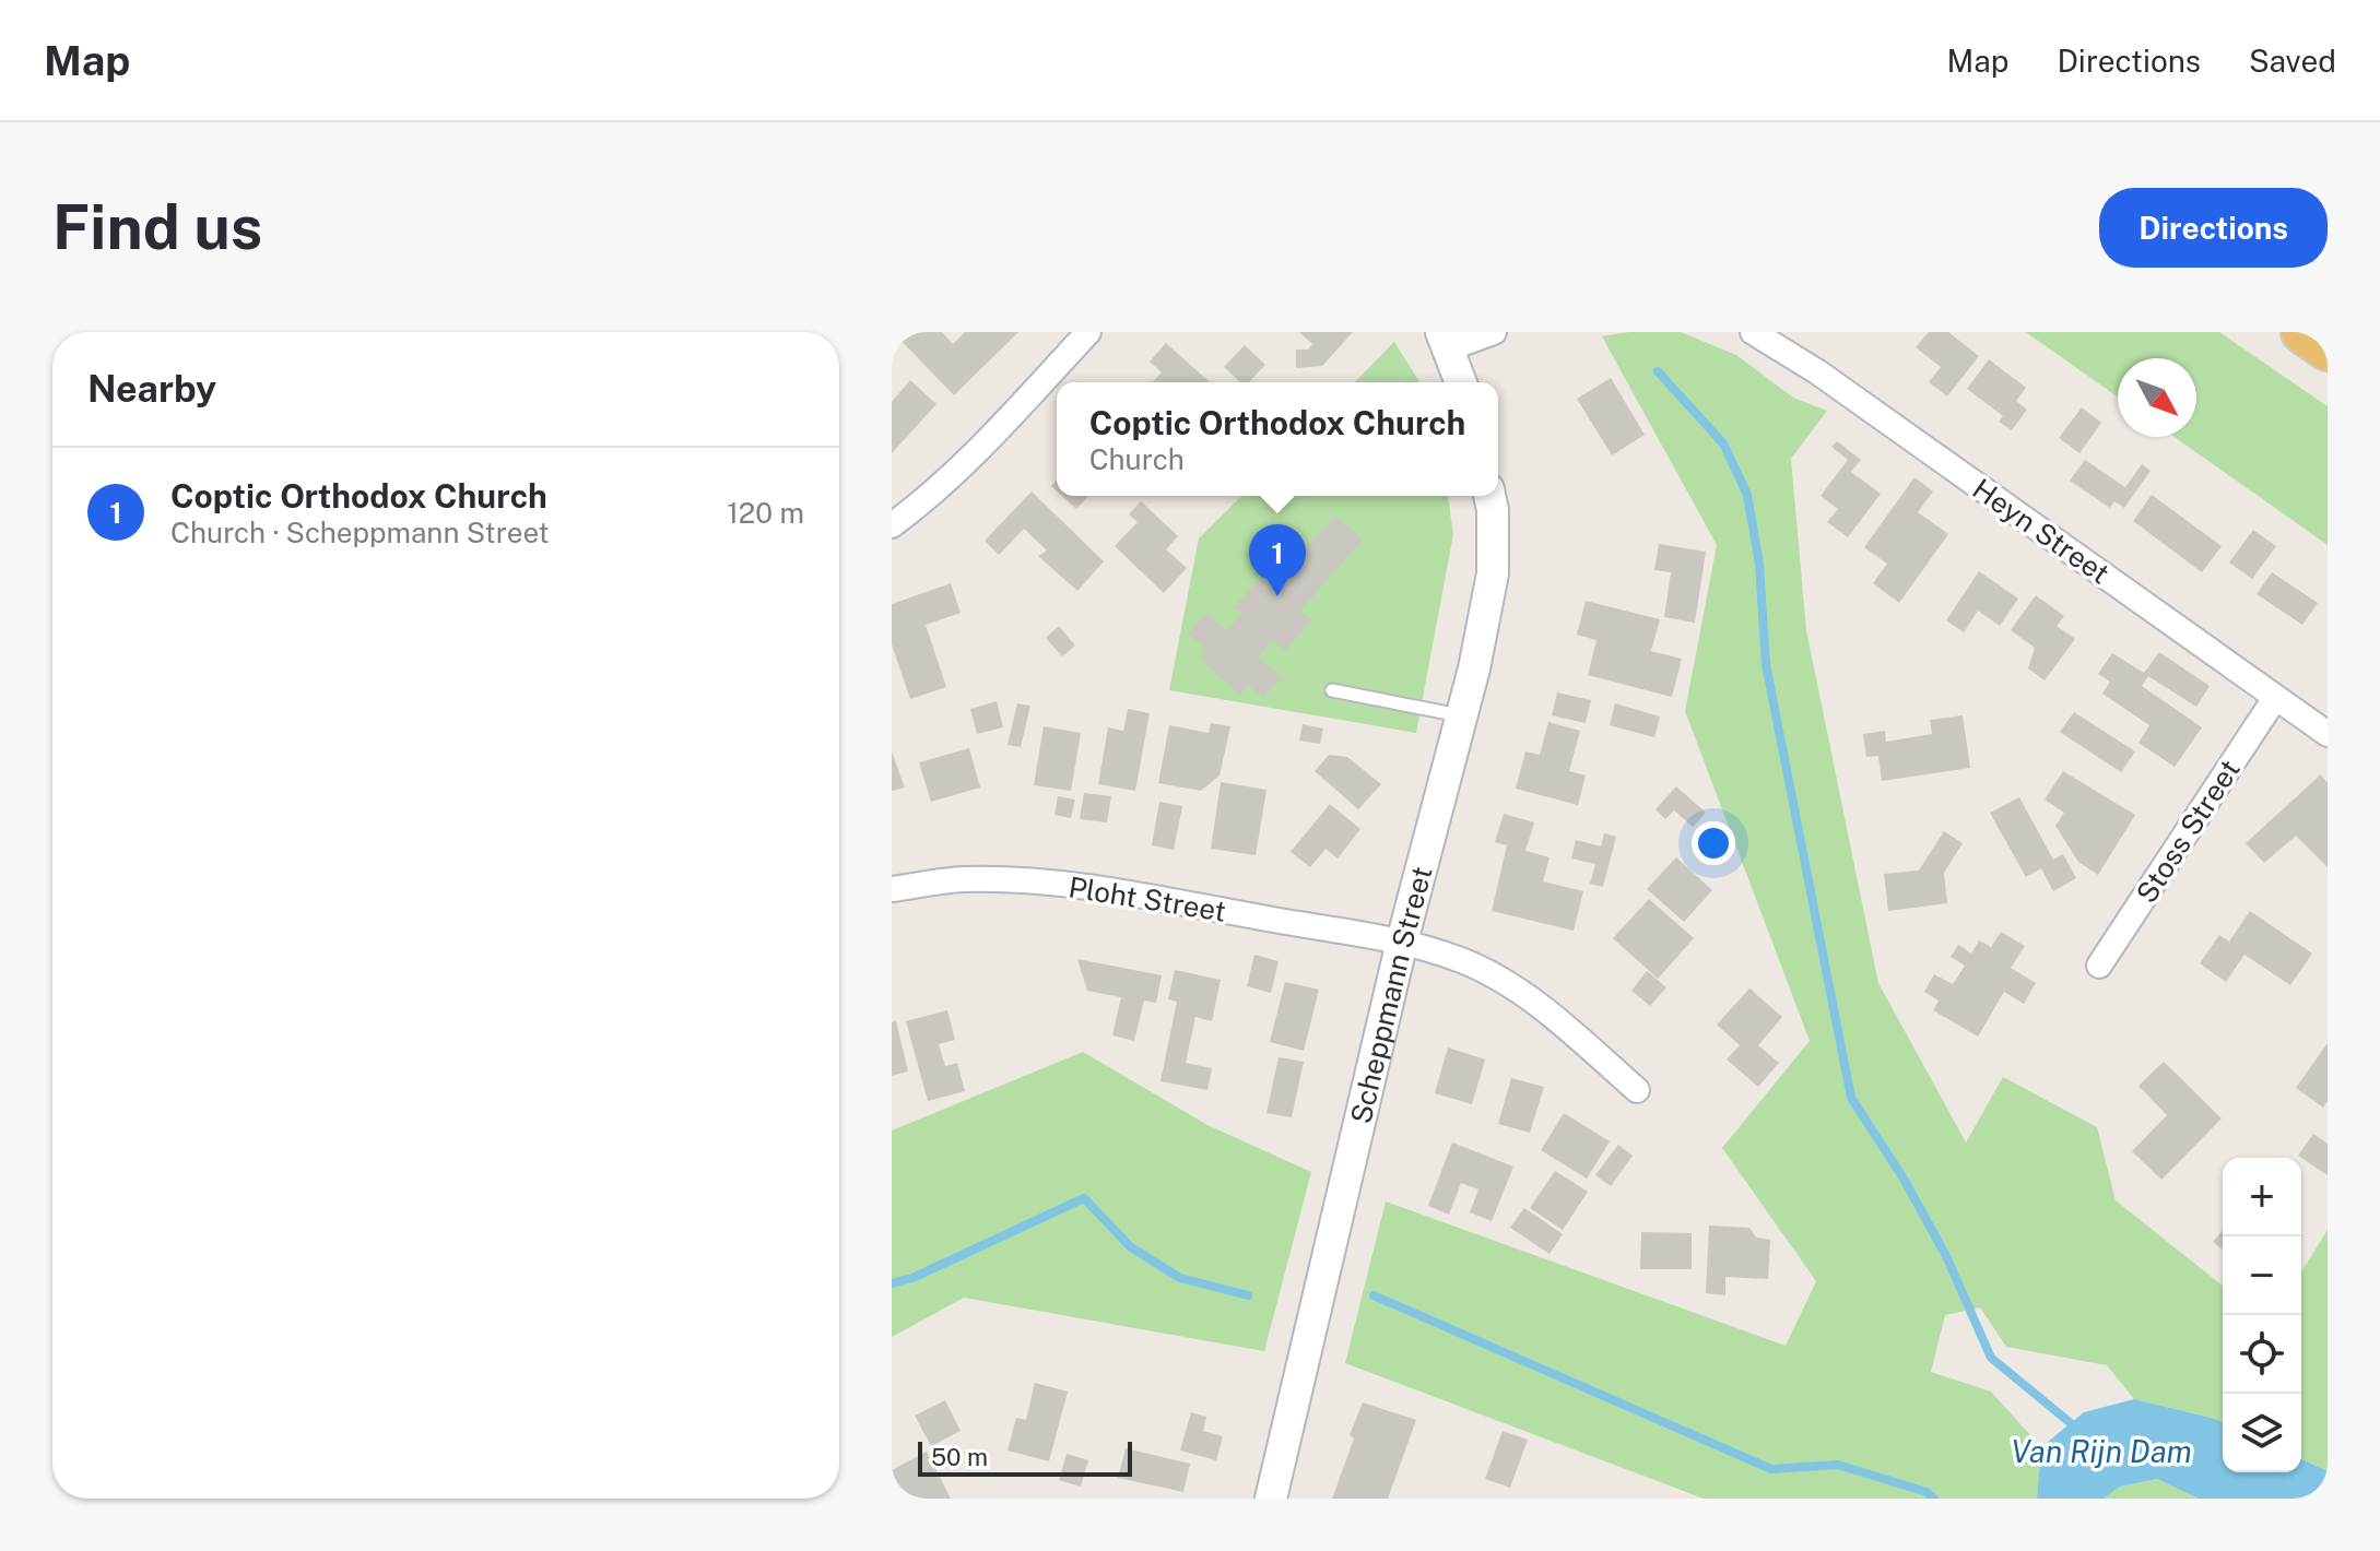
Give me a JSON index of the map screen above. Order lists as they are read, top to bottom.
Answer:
{
  "streets": {
    "street": [
      "Heyn Street",
      "Stoss Street",
      "Ploht Street",
      "Scheppmann Street"
    ]
  },
  "crossings": [
    ["Heyn Street", "Stoss Street"],
    ["Ploht Street", "Scheppmann Street"]
  ],
  "water": ["Van Rijn Dam"],
  "scale_bar": "50 m",
  "north": "bottom right",
  "page": {
    "header": "Map",
    "nav": ["Map", "Directions", "Saved"],
    "buttons": "Directions",
    "title": "Find us",
    "heading": "Nearby",
    "popup": ["Coptic Orthodox Church", "Church"],
    "list": [
      {
        "mark": "1",
        "name": "Coptic Orthodox Church",
        "note": "Church · Scheppmann Street",
        "value": "120 m"
      }
    ],
    "pins": "1",
    "map_buttons": ["+", "−"],
    "scale": "50 m"
  }
}
